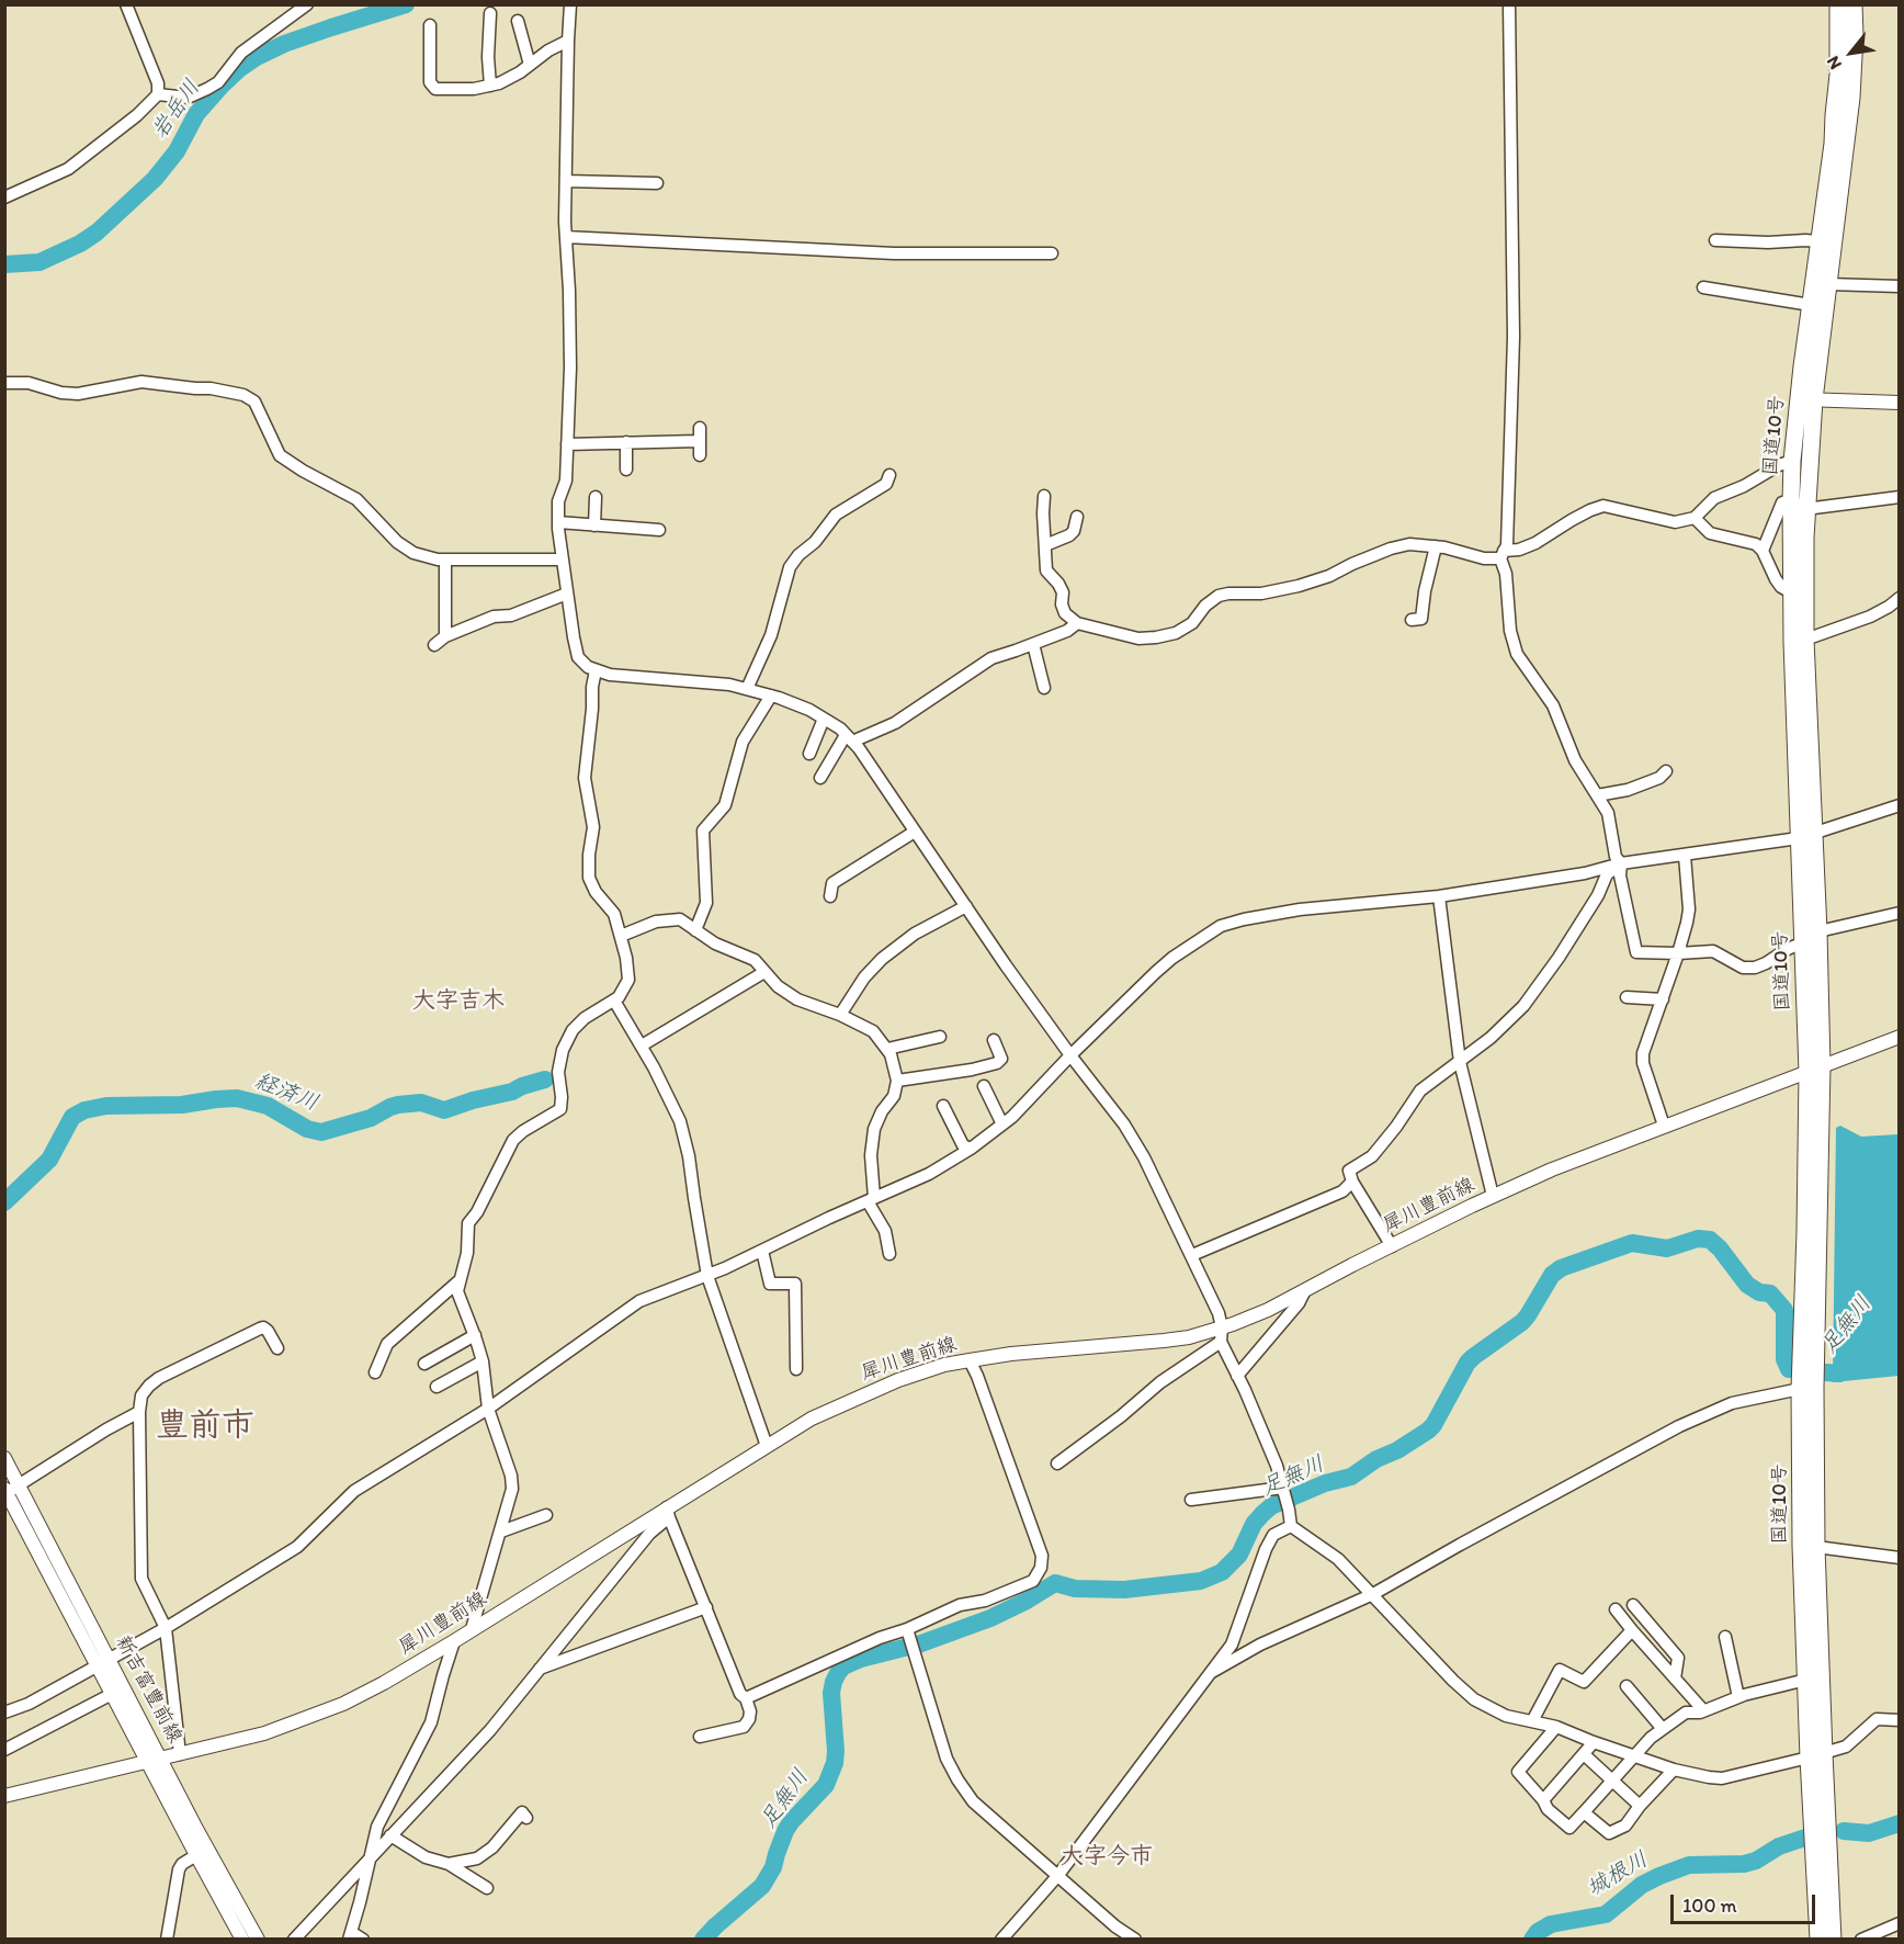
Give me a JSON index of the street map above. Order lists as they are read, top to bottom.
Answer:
{
  "streets": {
    "highway": ["国道10号"],
    "main road": ["犀川豊前線", "新吉富豊前線"]
  },
  "crossings": [
    ["国道10号", "犀川豊前線"],
    ["犀川豊前線", "新吉富豊前線"]
  ],
  "districts": ["大字吉木", "豊前市", "大字今市"],
  "water": [
    "岩岳川",
    "経済川",
    "足無川",
    "城根川"
  ],
  "scale_bar": "100 m",
  "north": "bottom left"
}
